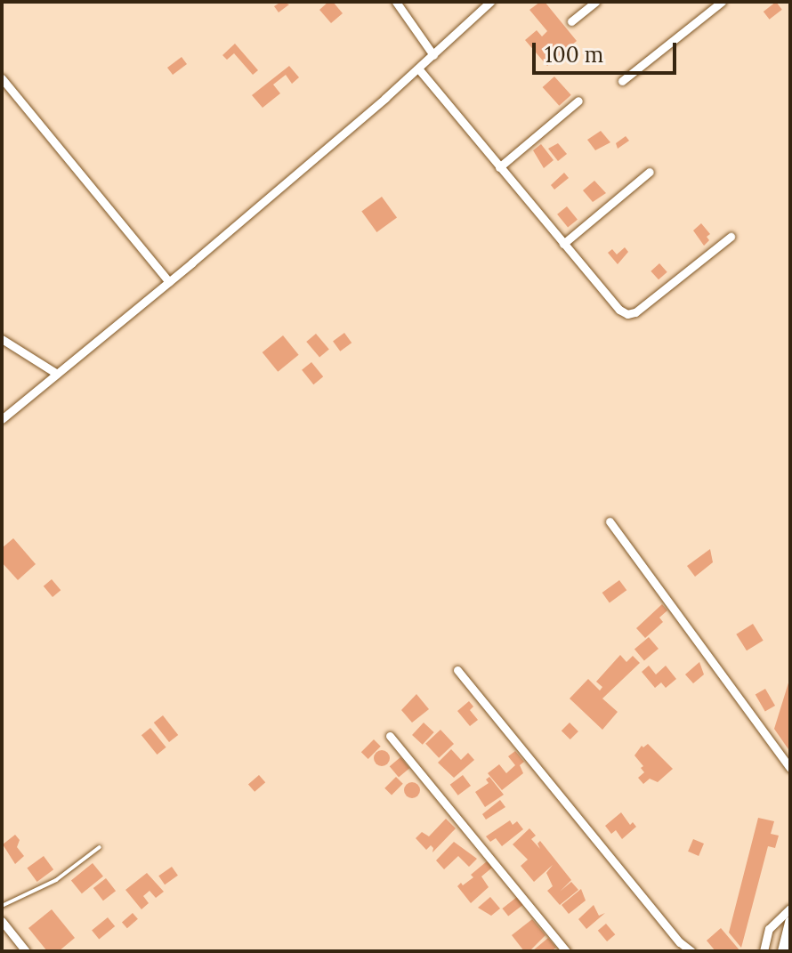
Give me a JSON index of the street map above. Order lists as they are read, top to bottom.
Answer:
{
  "scale_bar": "100 m"
}
